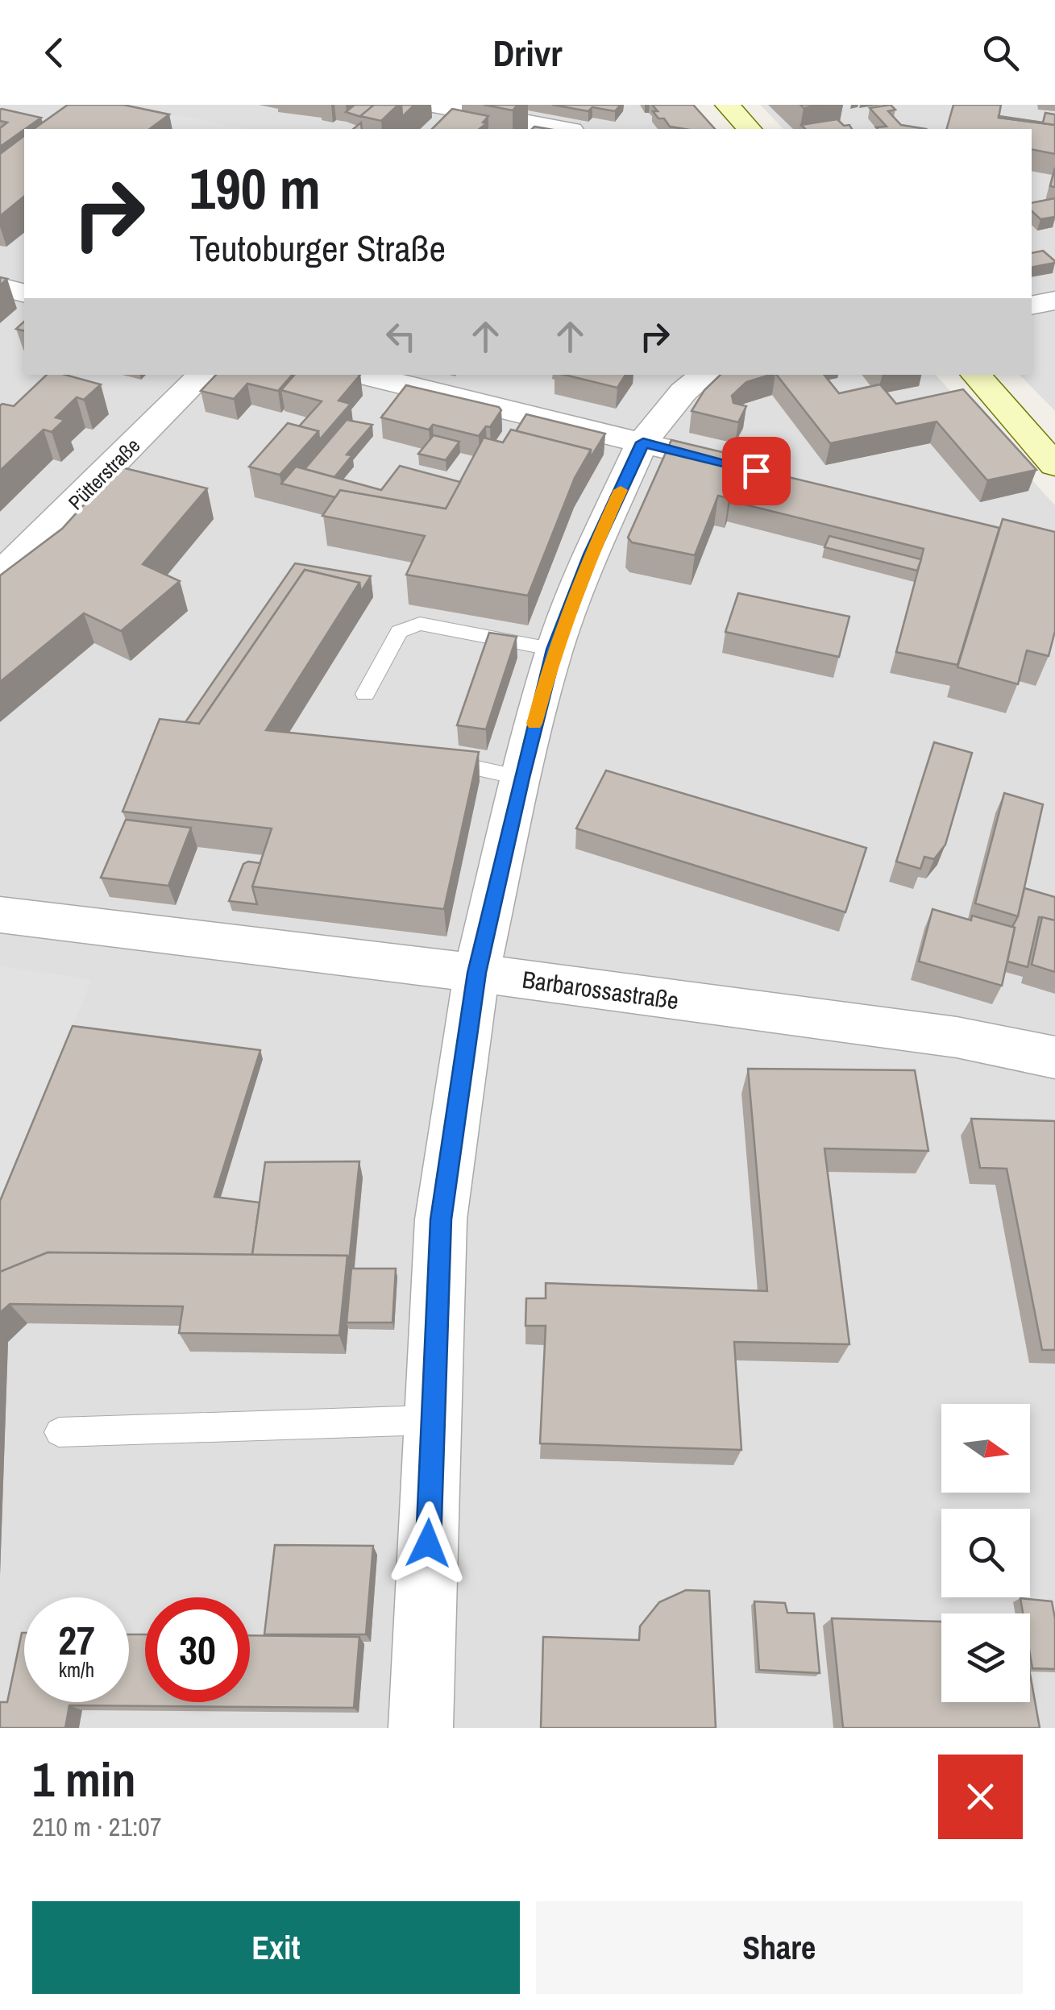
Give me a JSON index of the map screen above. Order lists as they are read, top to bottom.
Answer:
{
  "streets": {
    "street": ["Pütterstraße", "Barbarossastraße"]
  },
  "north": "right",
  "page": {
    "header": "Drivr",
    "turn": ["190 m", "Teutoburger Straße"],
    "speed": "27 km/h",
    "limit": "30",
    "heading": ["1 min", "210 m · 21:07"],
    "buttons": ["Exit", "Share"]
  }
}
